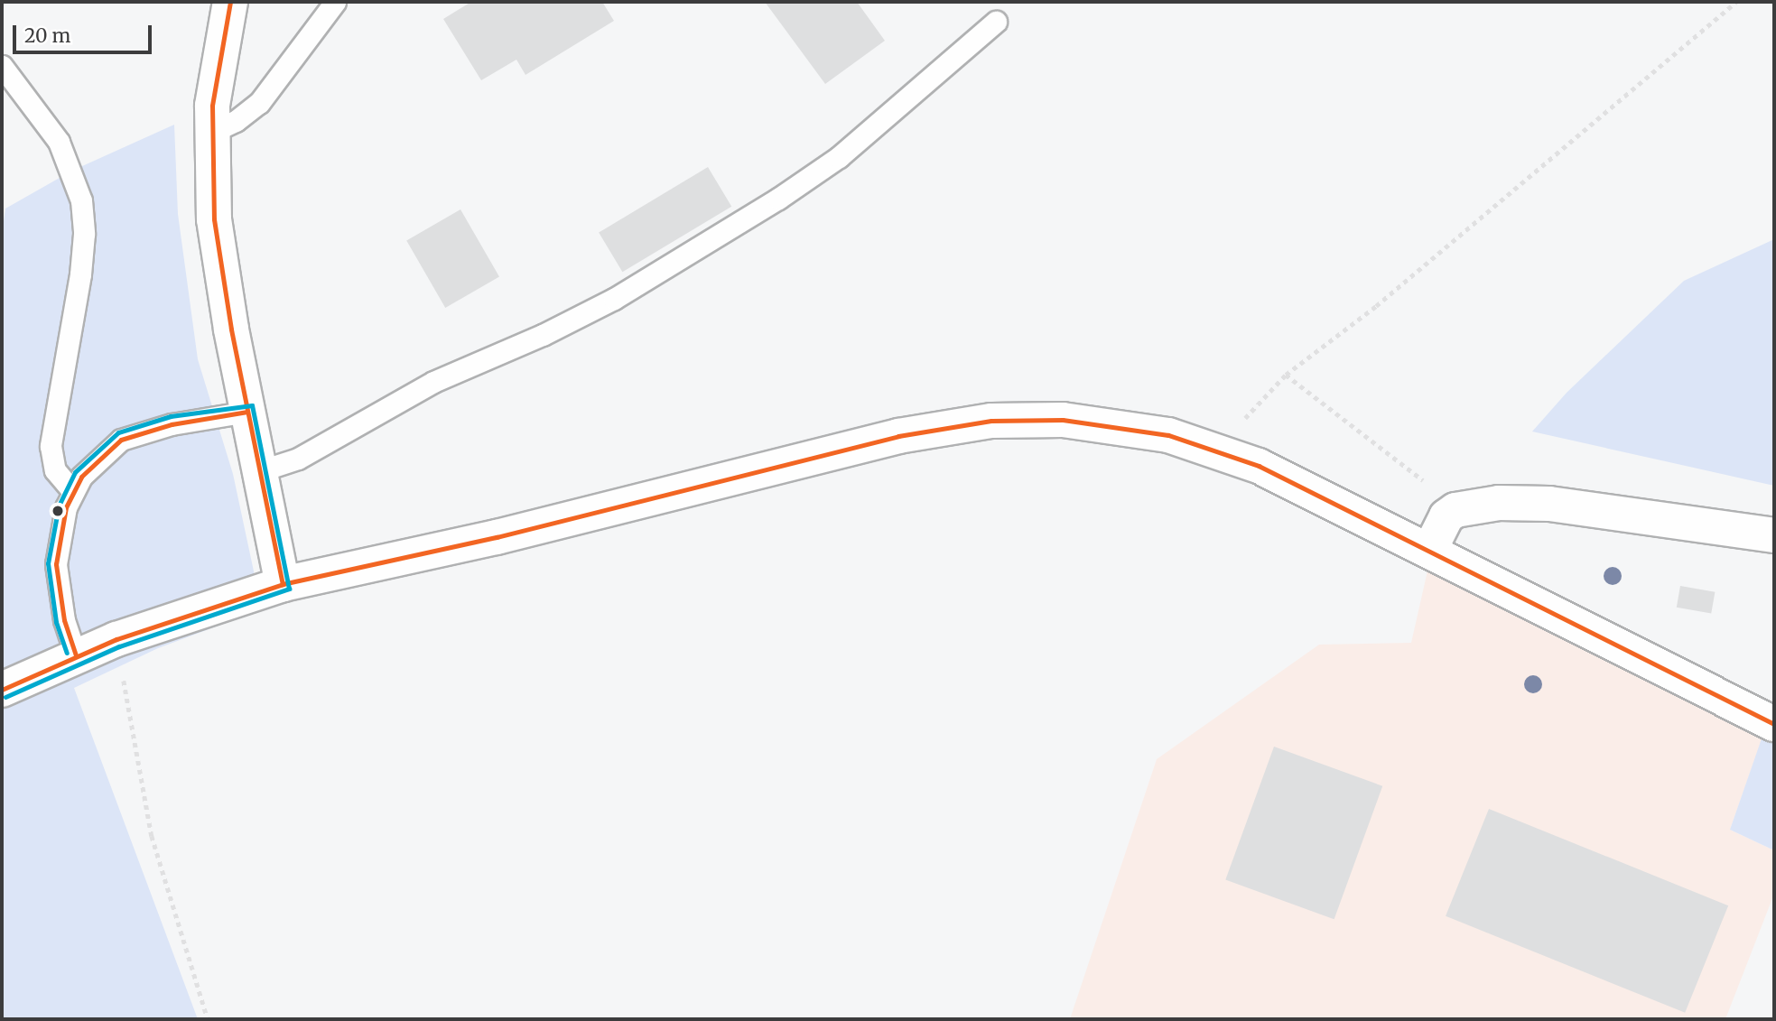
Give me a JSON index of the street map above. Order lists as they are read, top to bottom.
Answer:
{
  "scale_bar": "20 m"
}
